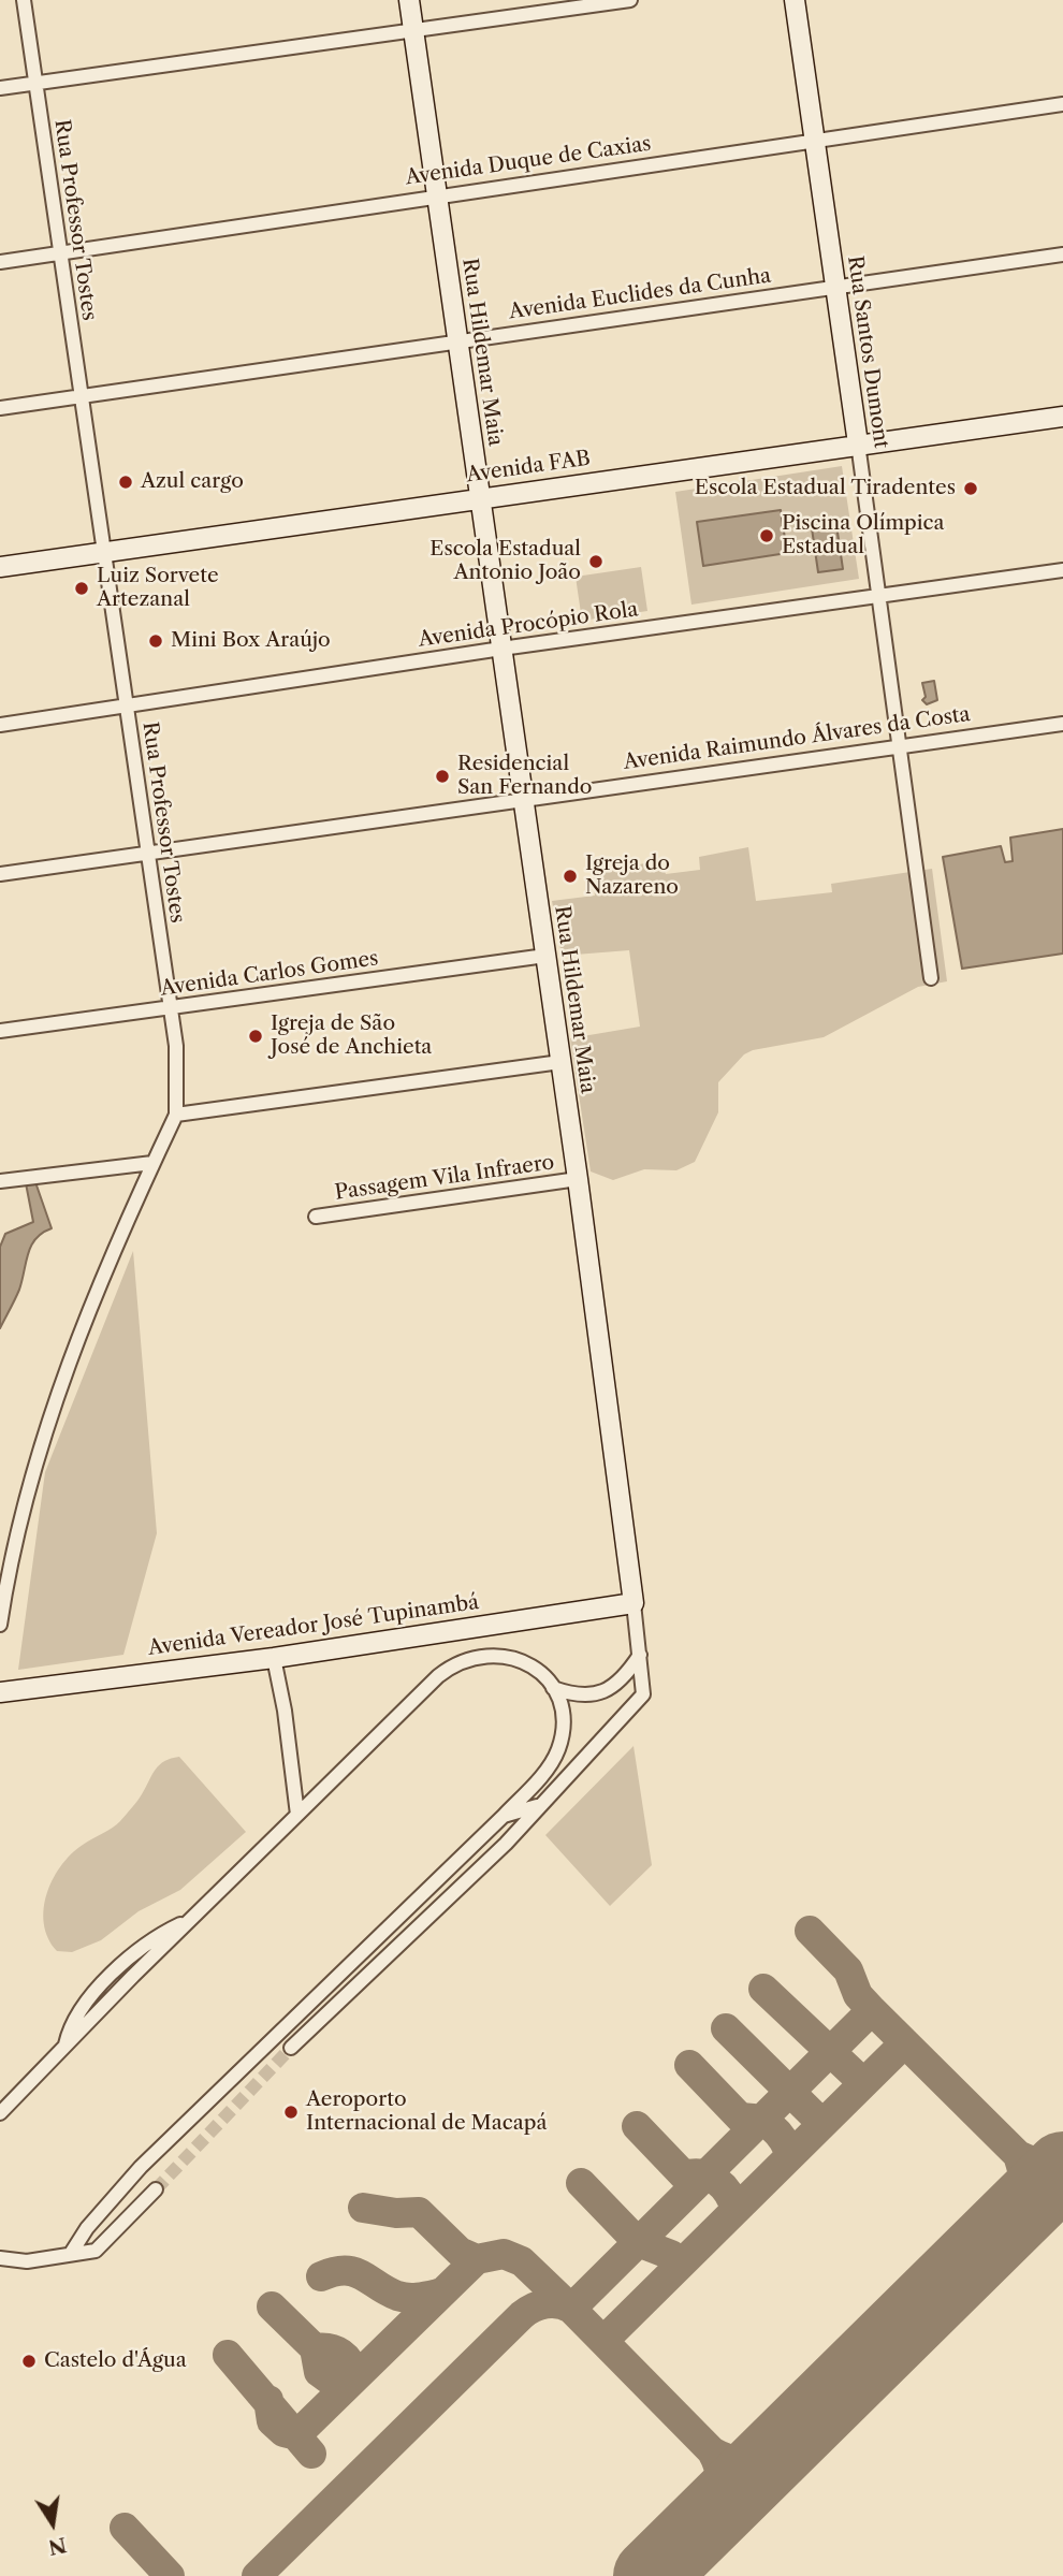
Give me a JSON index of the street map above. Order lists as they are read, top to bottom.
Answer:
{
  "streets": {
    "main road": [
      "Rua Hildemar Maia",
      "Rua Santos Dumont",
      "Avenida FAB",
      "Avenida Vereador José Tupinambá"
    ],
    "street": [
      "Avenida Duque de Caxias",
      "Rua Professor Tostes",
      "Avenida Euclides da Cunha",
      "Avenida Procópio Rola",
      "Avenida Raimundo Álvares da Costa",
      "Avenida Carlos Gomes",
      "Passagem Vila Infraero"
    ]
  },
  "crossings": [
    ["Avenida Duque de Caxias", "Rua Professor Tostes"],
    ["Avenida Duque de Caxias", "Rua Hildemar Maia"],
    ["Avenida Duque de Caxias", "Rua Santos Dumont"],
    ["Rua Professor Tostes", "Avenida Euclides da Cunha"],
    ["Rua Professor Tostes", "Avenida FAB"],
    ["Rua Professor Tostes", "Avenida Procópio Rola"],
    ["Rua Professor Tostes", "Avenida Raimundo Álvares da Costa"],
    ["Rua Professor Tostes", "Avenida Carlos Gomes"],
    ["Avenida Euclides da Cunha", "Rua Hildemar Maia"],
    ["Avenida Euclides da Cunha", "Rua Santos Dumont"],
    ["Rua Hildemar Maia", "Avenida FAB"],
    ["Rua Hildemar Maia", "Avenida Procópio Rola"],
    ["Rua Hildemar Maia", "Avenida Raimundo Álvares da Costa"],
    ["Rua Hildemar Maia", "Avenida Carlos Gomes"],
    ["Rua Hildemar Maia", "Passagem Vila Infraero"],
    ["Rua Hildemar Maia", "Avenida Vereador José Tupinambá"],
    ["Rua Santos Dumont", "Avenida FAB"],
    ["Rua Santos Dumont", "Avenida Procópio Rola"],
    ["Rua Santos Dumont", "Avenida Raimundo Álvares da Costa"]
  ],
  "places": [
    "Azul cargo",
    "Escola Estadual Tiradentes",
    "Piscina Olímpica Estadual",
    "Escola Estadual Antonio João",
    "Luiz Sorvete Artezanal",
    "Mini Box Araújo",
    "Residencial San Fernando",
    "Igreja do Nazareno",
    "Igreja de São José de Anchieta",
    "Aeroporto Internacional de Macapá",
    "Castelo d'Água"
  ],
  "north": "bottom"
}
